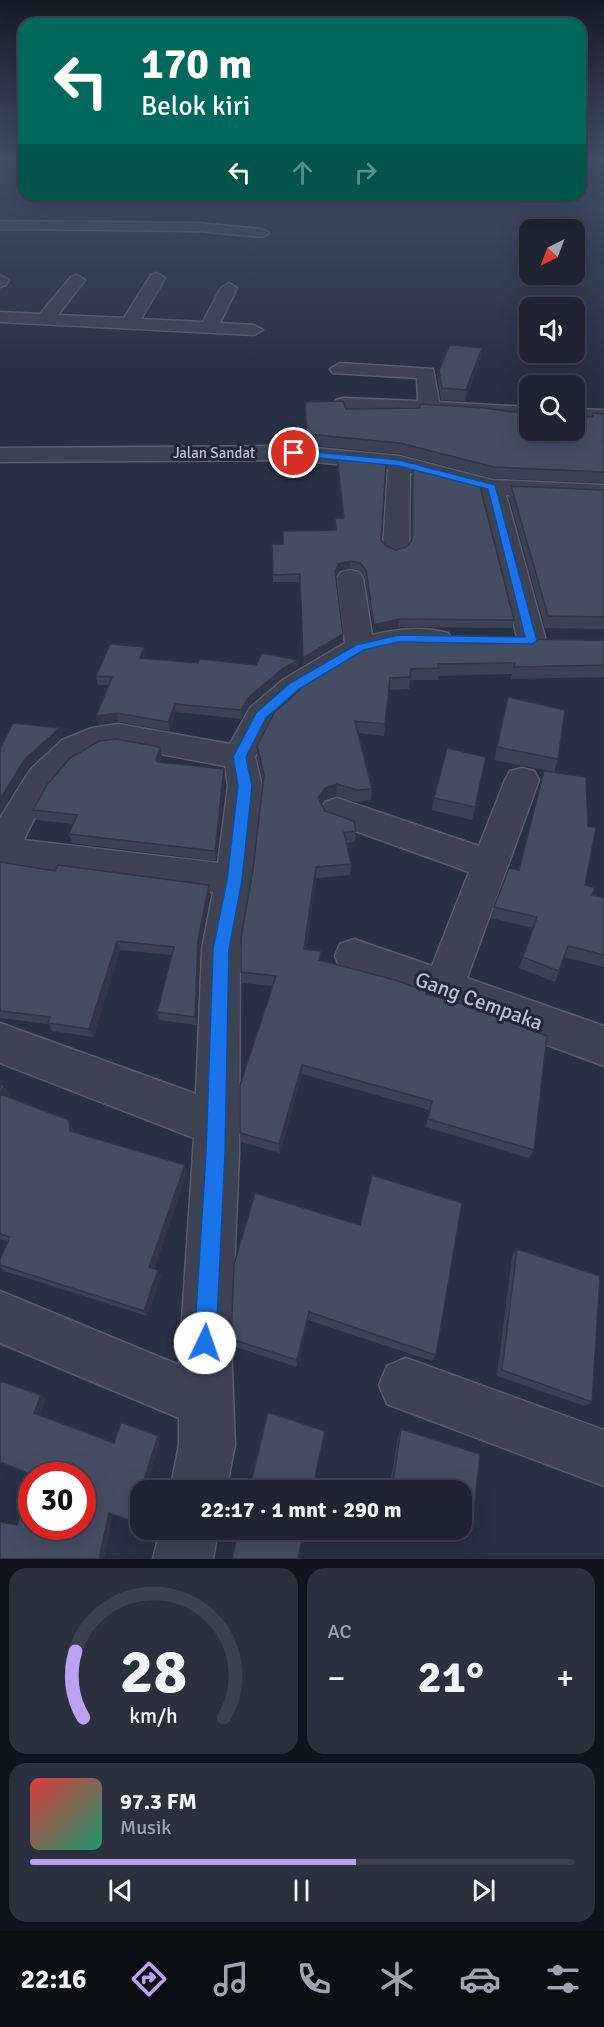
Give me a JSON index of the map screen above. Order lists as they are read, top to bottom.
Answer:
{
  "streets": {
    "street": ["Jalan Sandat", "Gang Cempaka"]
  },
  "north": "bottom left",
  "page": {
    "turn": ["170 m", "Belok kiri"],
    "limit": "30",
    "trip": "22:17 · 1 mnt · 290 m",
    "tile": "AC",
    "heat": ["−", "21°", "+"],
    "song": ["97.3 FM", "Musik"],
    "tabs": "22:16",
    "gauge": ["28", "km/h"]
  }
}
